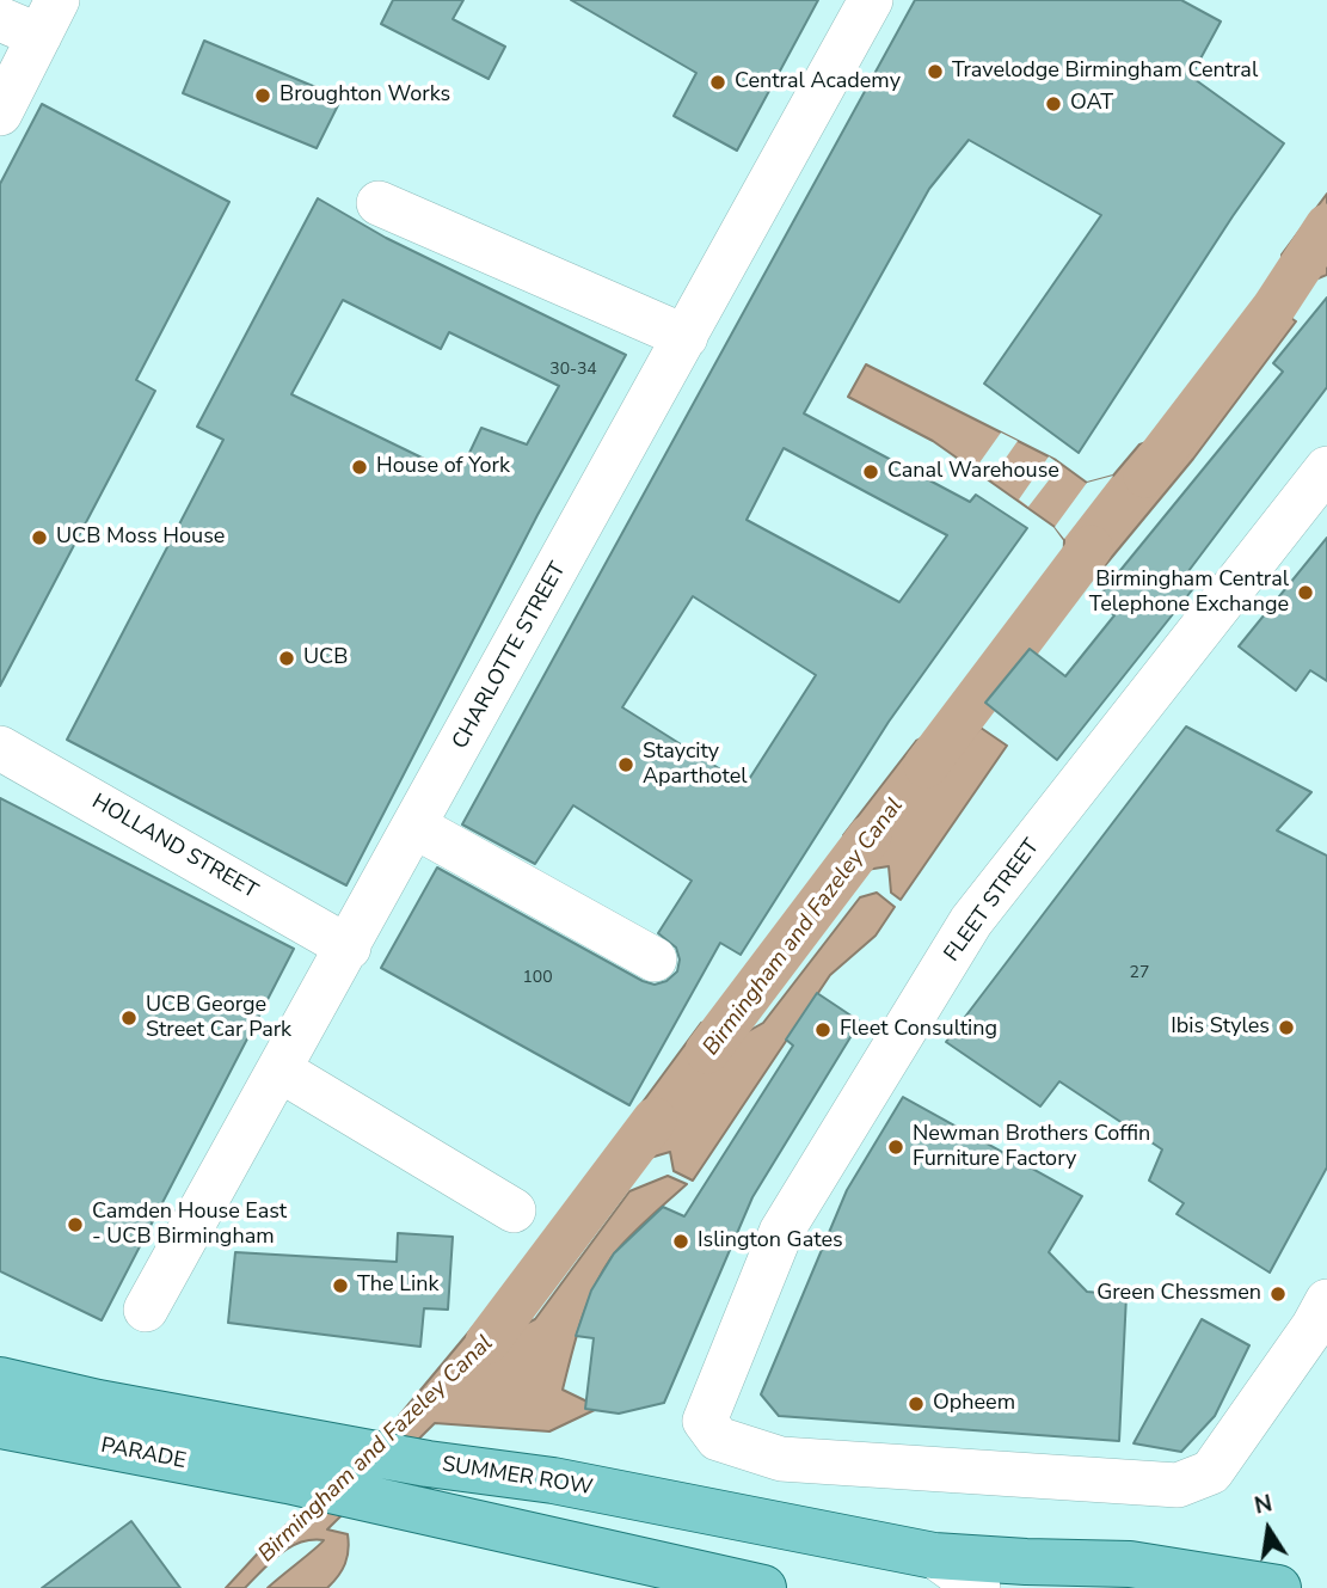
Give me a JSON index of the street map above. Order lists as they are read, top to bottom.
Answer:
{
  "streets": {
    "main road": ["PARADE", "SUMMER ROW"],
    "street": ["CHARLOTTE STREET", "HOLLAND STREET", "FLEET STREET"]
  },
  "crossings": [
    ["CHARLOTTE STREET", "HOLLAND STREET"],
    ["PARADE", "SUMMER ROW"]
  ],
  "water": ["Birmingham and Fazeley Canal"],
  "places": [
    "Travelodge Birmingham Central",
    "Central Academy",
    "Broughton Works",
    "OAT",
    "House of York",
    "Canal Warehouse",
    "UCB Moss House",
    "Birmingham Central Telephone Exchange",
    "UCB",
    "Staycity Aparthotel",
    "UCB George Street Car Park",
    "Ibis Styles",
    "Fleet Consulting",
    "Newman Brothers Coffin Furniture Factory",
    "Camden House East - UCB Birmingham",
    "Islington Gates",
    "The Link",
    "Green Chessmen",
    "Opheem"
  ],
  "house_numbers": ["30-34", "27", "100"],
  "north": "top"
}
